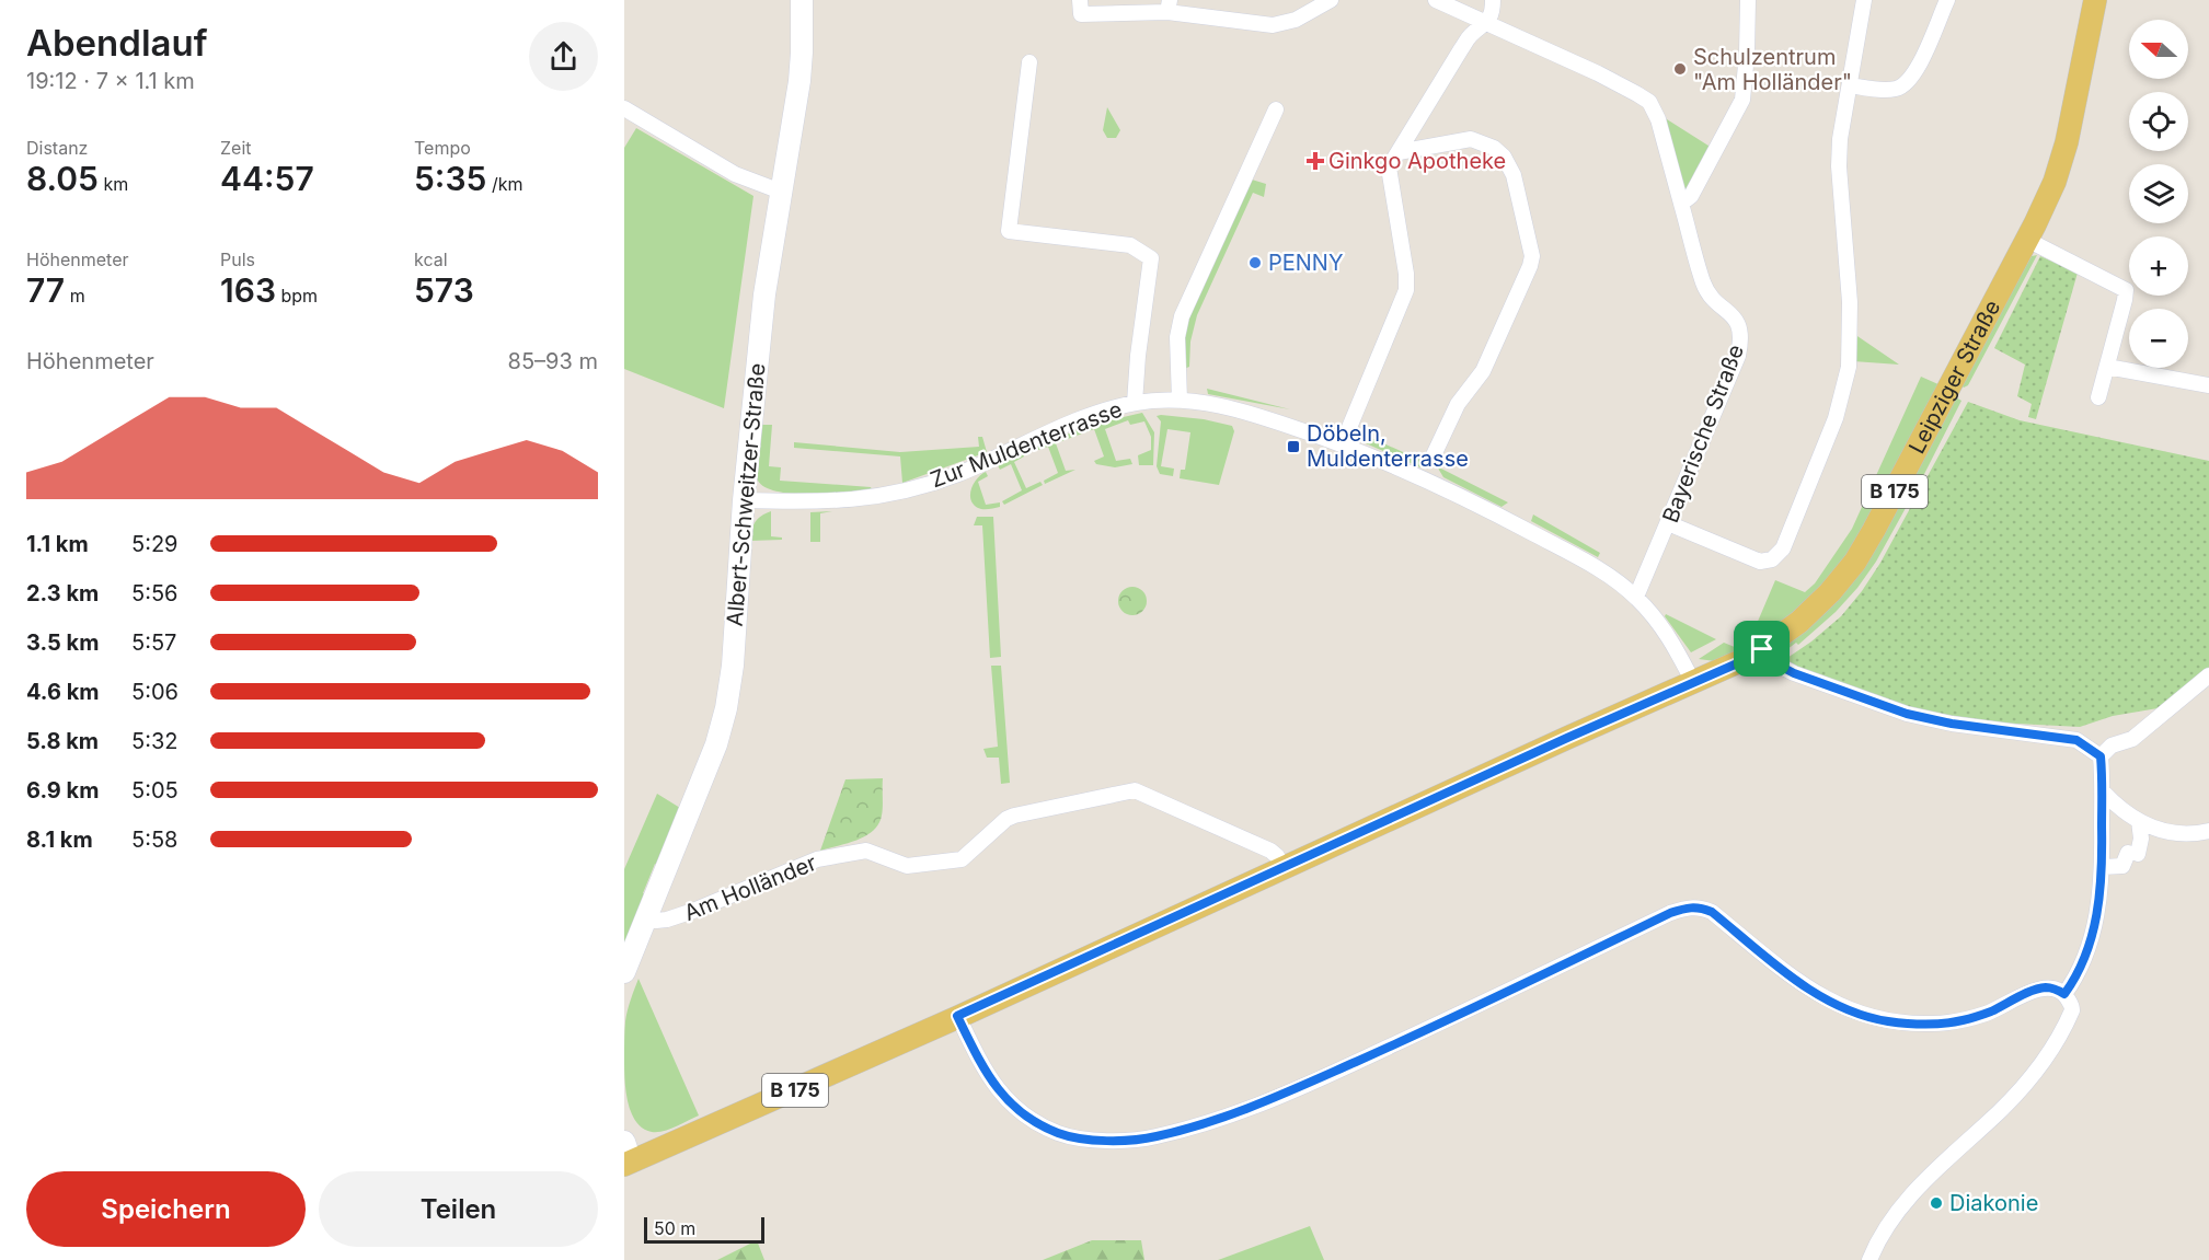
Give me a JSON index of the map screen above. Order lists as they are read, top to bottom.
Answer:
{
  "streets": {
    "main road": ["Leipziger Straße", "B 175"],
    "street": [
      "Bayerische Straße",
      "Zur Muldenterrasse",
      "Albert-Schweitzer-Straße",
      "Am Holländer"
    ]
  },
  "crossings": [
    ["Leipziger Straße", "Zur Muldenterrasse"],
    ["Leipziger Straße", "Am Holländer"],
    ["Bayerische Straße", "Zur Muldenterrasse"],
    ["Zur Muldenterrasse", "Albert-Schweitzer-Straße"],
    ["Albert-Schweitzer-Straße", "Am Holländer"]
  ],
  "places": {
    "other": ["Schulzentrum \"Am Holländer\"", "PENNY", "Diakonie"],
    "health": ["Ginkgo Apotheke"],
    "transit": ["Döbeln, Muldenterrasse"]
  },
  "scale_bar": "50 m",
  "north": "left",
  "page": {
    "heading": ["Abendlauf", "19:12 · 7 × 1.1 km"],
    "map_buttons": ["+", "−"],
    "stats": [
      ["Distanz", "8.05 km"],
      ["Zeit", "44:57"],
      ["Tempo", "5:35 /km"],
      ["Höhenmeter", "77 m"],
      ["Puls", "163 bpm"],
      ["kcal", "573"]
    ],
    "chart": ["Höhenmeter", "85–93 m"],
    "list": [
      {
        "name": "1.1 km",
        "note": "5:29"
      },
      {
        "name": "2.3 km",
        "note": "5:56"
      },
      {
        "name": "3.5 km",
        "note": "5:57"
      },
      {
        "name": "4.6 km",
        "note": "5:06"
      },
      {
        "name": "5.8 km",
        "note": "5:32"
      },
      {
        "name": "6.9 km",
        "note": "5:05"
      },
      {
        "name": "8.1 km",
        "note": "5:58"
      }
    ],
    "buttons": ["Speichern", "Teilen"],
    "scale": "50 m"
  }
}
